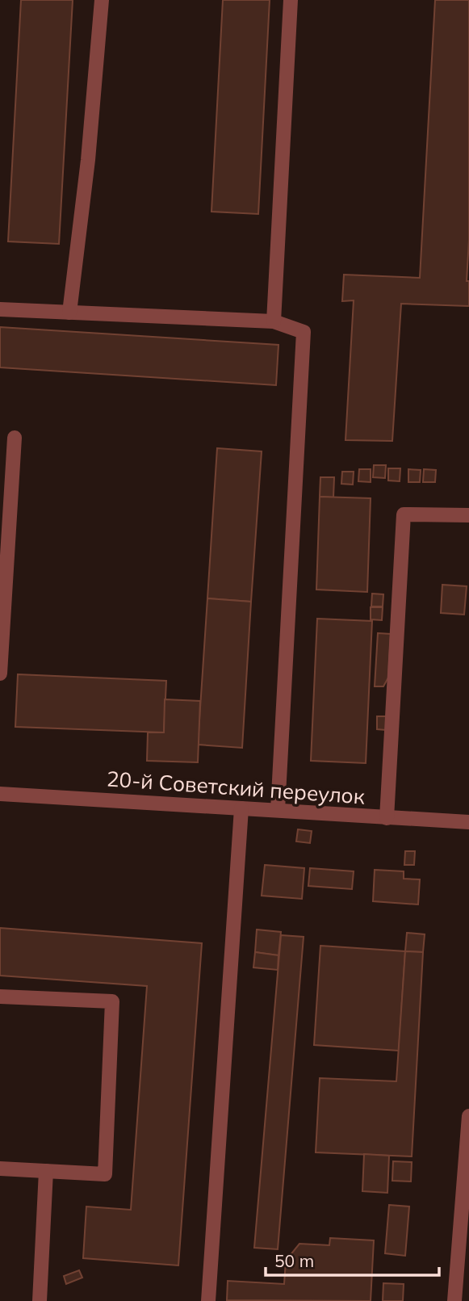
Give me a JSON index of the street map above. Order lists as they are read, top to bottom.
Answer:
{
  "streets": {
    "street": ["20-й Советский переулок"]
  },
  "scale_bar": "50 m"
}
